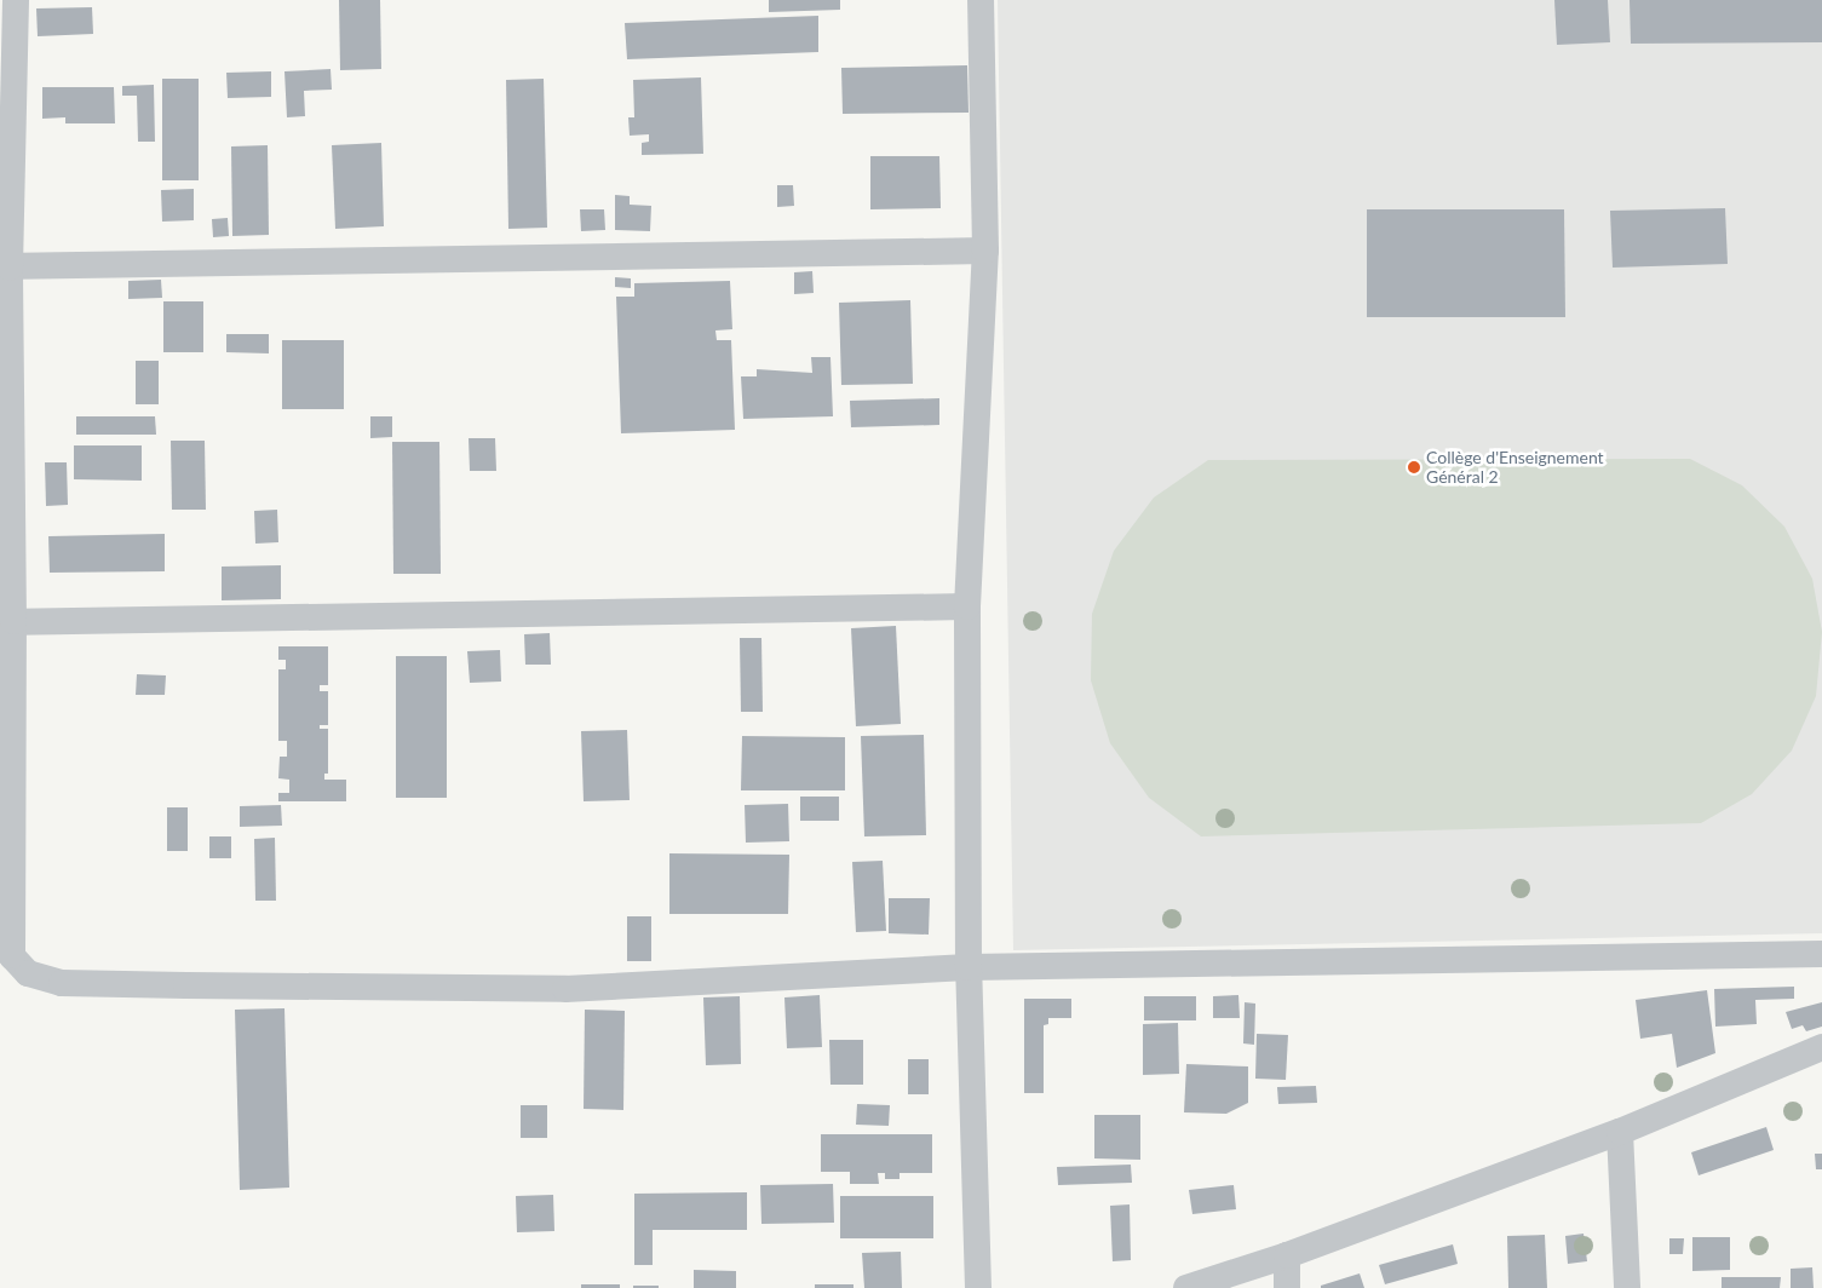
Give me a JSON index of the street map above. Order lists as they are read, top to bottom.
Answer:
{
  "places": ["Collège d'Enseignement Général 2"]
}
